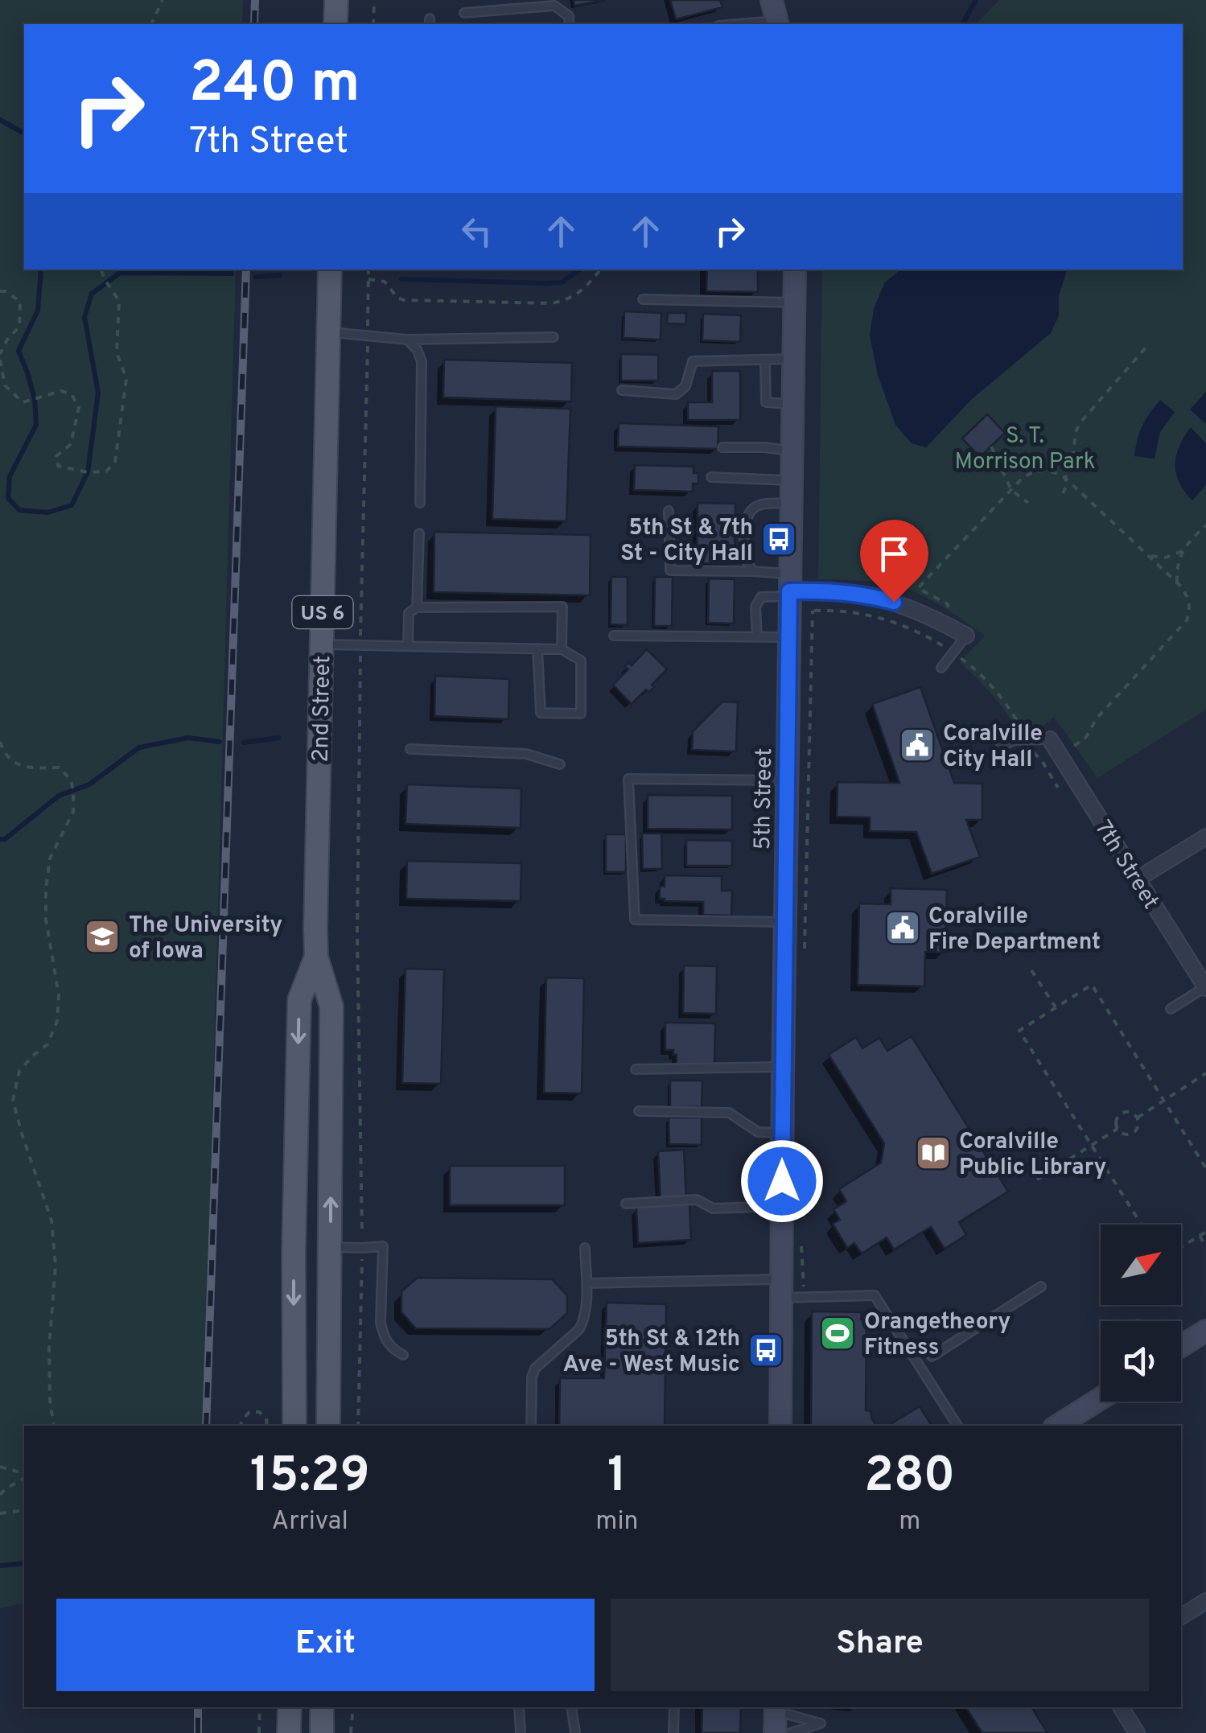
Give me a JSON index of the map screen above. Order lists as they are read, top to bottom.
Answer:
{
  "streets": {
    "main road": ["US 6", "2nd Street"],
    "street": ["5th Street", "7th Street"]
  },
  "parks": ["S. T. Morrison Park"],
  "places": {
    "bus stop": ["5th St & 7th St - City Hall", "5th St & 12th Ave - West Music"],
    "public building": ["Coralville City Hall", "Coralville Fire Department"],
    "school or university": ["The University of Iowa"],
    "library": ["Coralville Public Library"],
    "sports": ["Orangetheory Fitness"]
  },
  "north": "top right",
  "page": {
    "turn": ["240 m", "7th Street"],
    "eta": [
      "15:29",
      "Arrival",
      "1",
      "min",
      "280",
      "m"
    ],
    "buttons": ["Exit", "Share"]
  }
}
